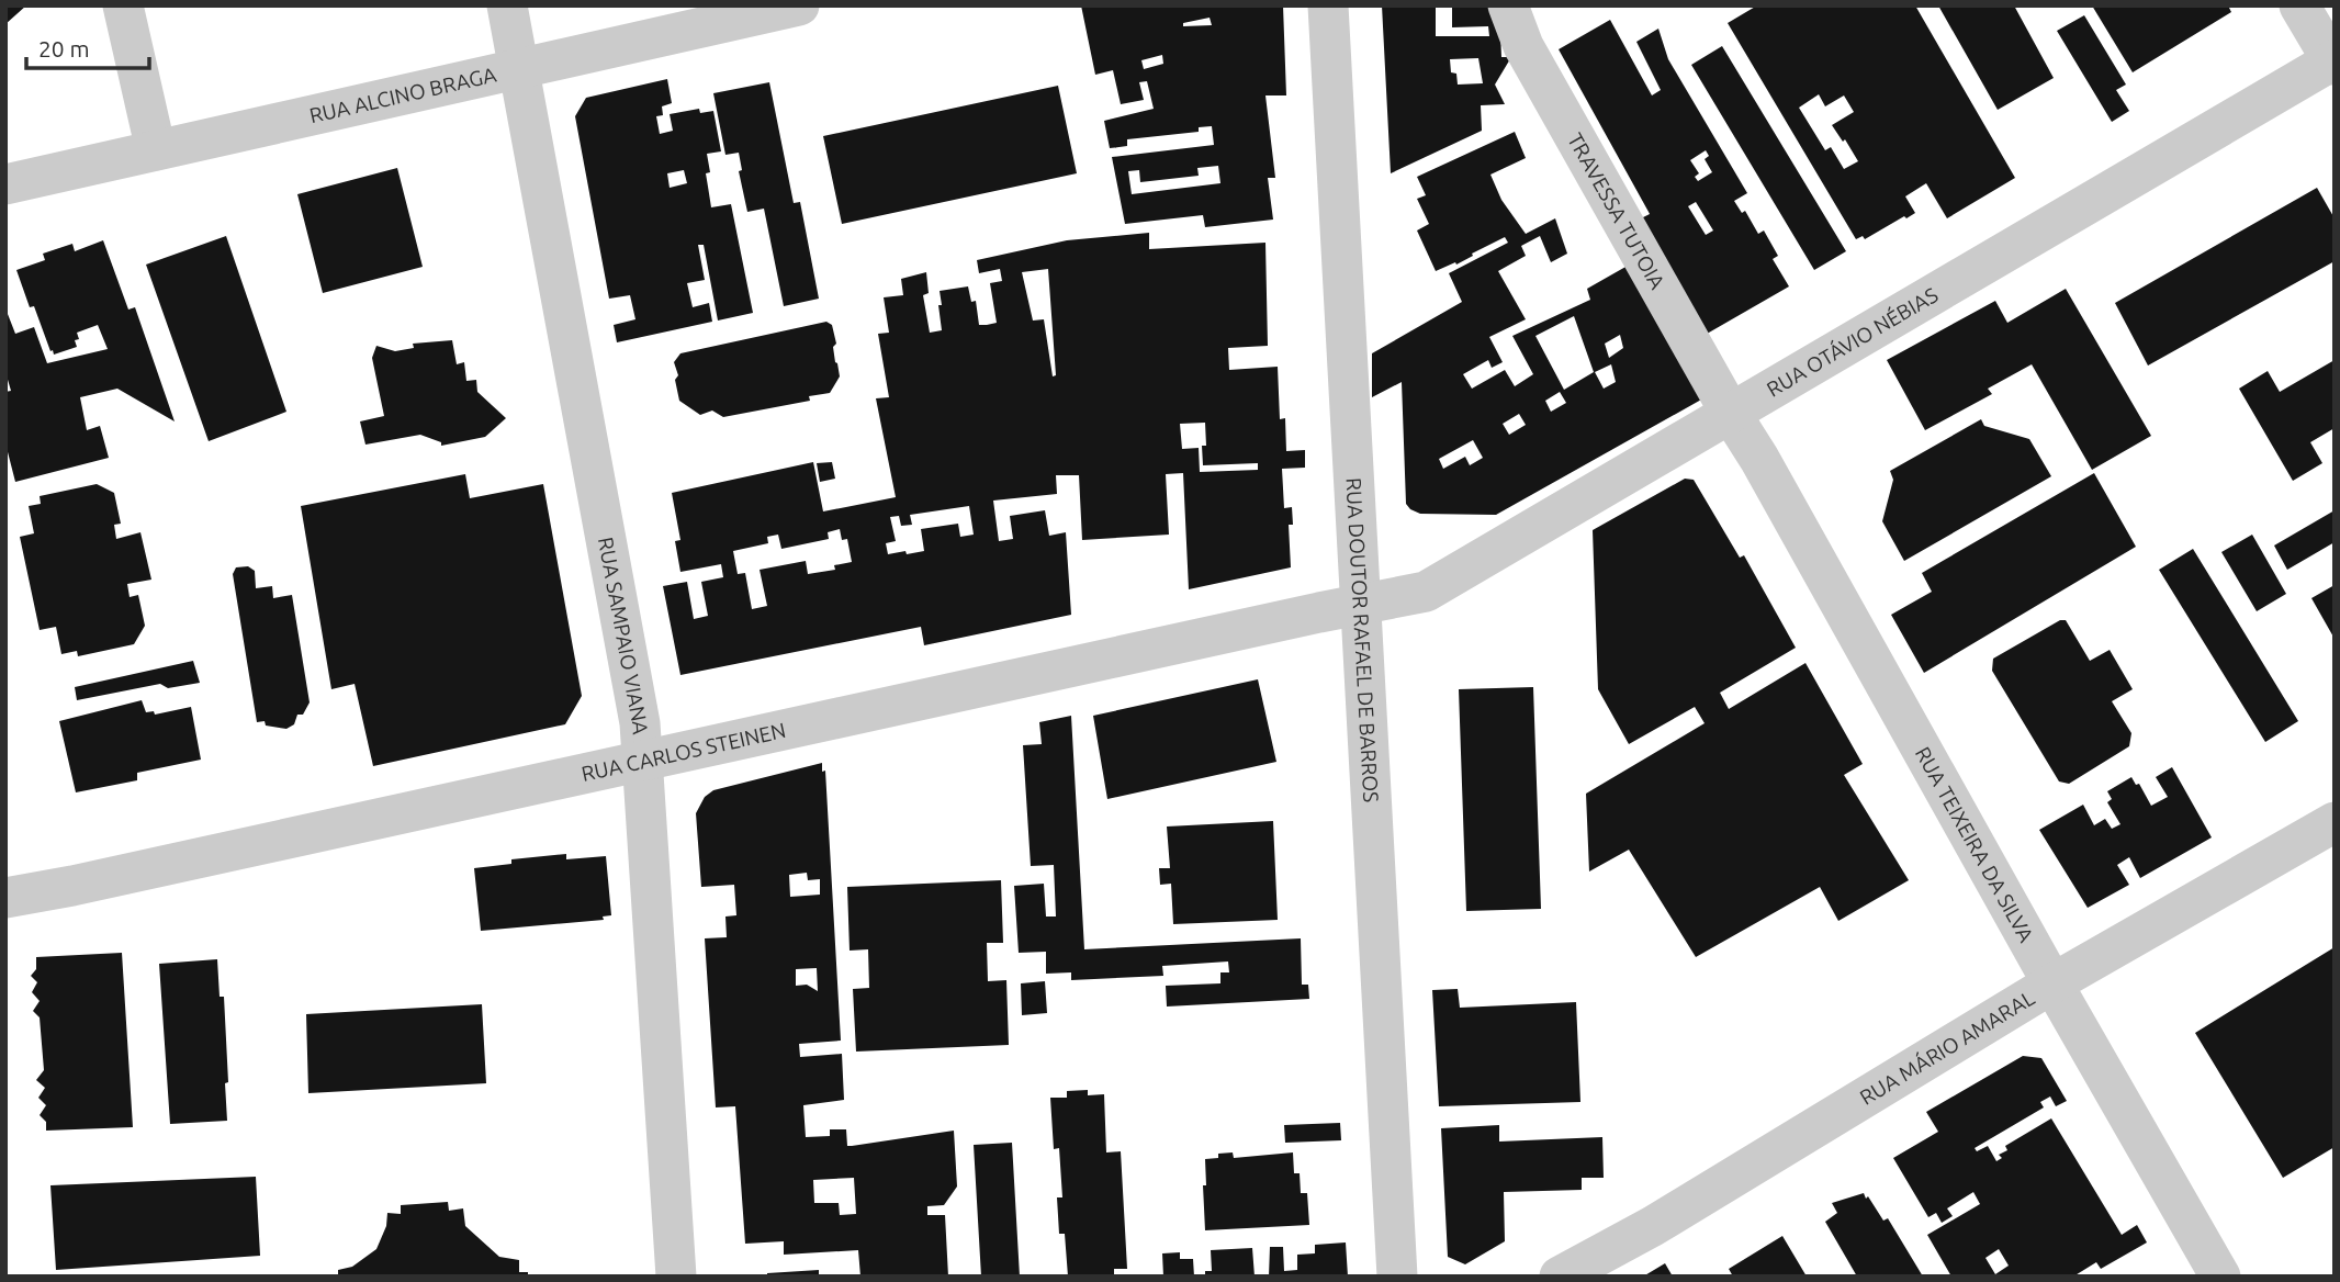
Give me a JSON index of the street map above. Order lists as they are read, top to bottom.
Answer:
{
  "streets": {
    "street": [
      "RUA ALCINO BRAGA",
      "TRAVESSA TUTOIA",
      "RUA OTÁVIO NÉBIAS",
      "RUA SAMPAIO VIANA",
      "RUA DOUTOR RAFAEL DE BARROS",
      "RUA CARLOS STEINEN",
      "RUA TEIXEIRA DA SILVA",
      "RUA MÁRIO AMARAL"
    ]
  },
  "crossings": [
    ["RUA ALCINO BRAGA", "RUA SAMPAIO VIANA"],
    ["TRAVESSA TUTOIA", "RUA OTÁVIO NÉBIAS"],
    ["TRAVESSA TUTOIA", "RUA TEIXEIRA DA SILVA"],
    ["RUA OTÁVIO NÉBIAS", "RUA DOUTOR RAFAEL DE BARROS"],
    ["RUA OTÁVIO NÉBIAS", "RUA CARLOS STEINEN"],
    ["RUA OTÁVIO NÉBIAS", "RUA TEIXEIRA DA SILVA"],
    ["RUA SAMPAIO VIANA", "RUA CARLOS STEINEN"],
    ["RUA DOUTOR RAFAEL DE BARROS", "RUA CARLOS STEINEN"],
    ["RUA TEIXEIRA DA SILVA", "RUA MÁRIO AMARAL"]
  ],
  "scale_bar": "20 m"
}
